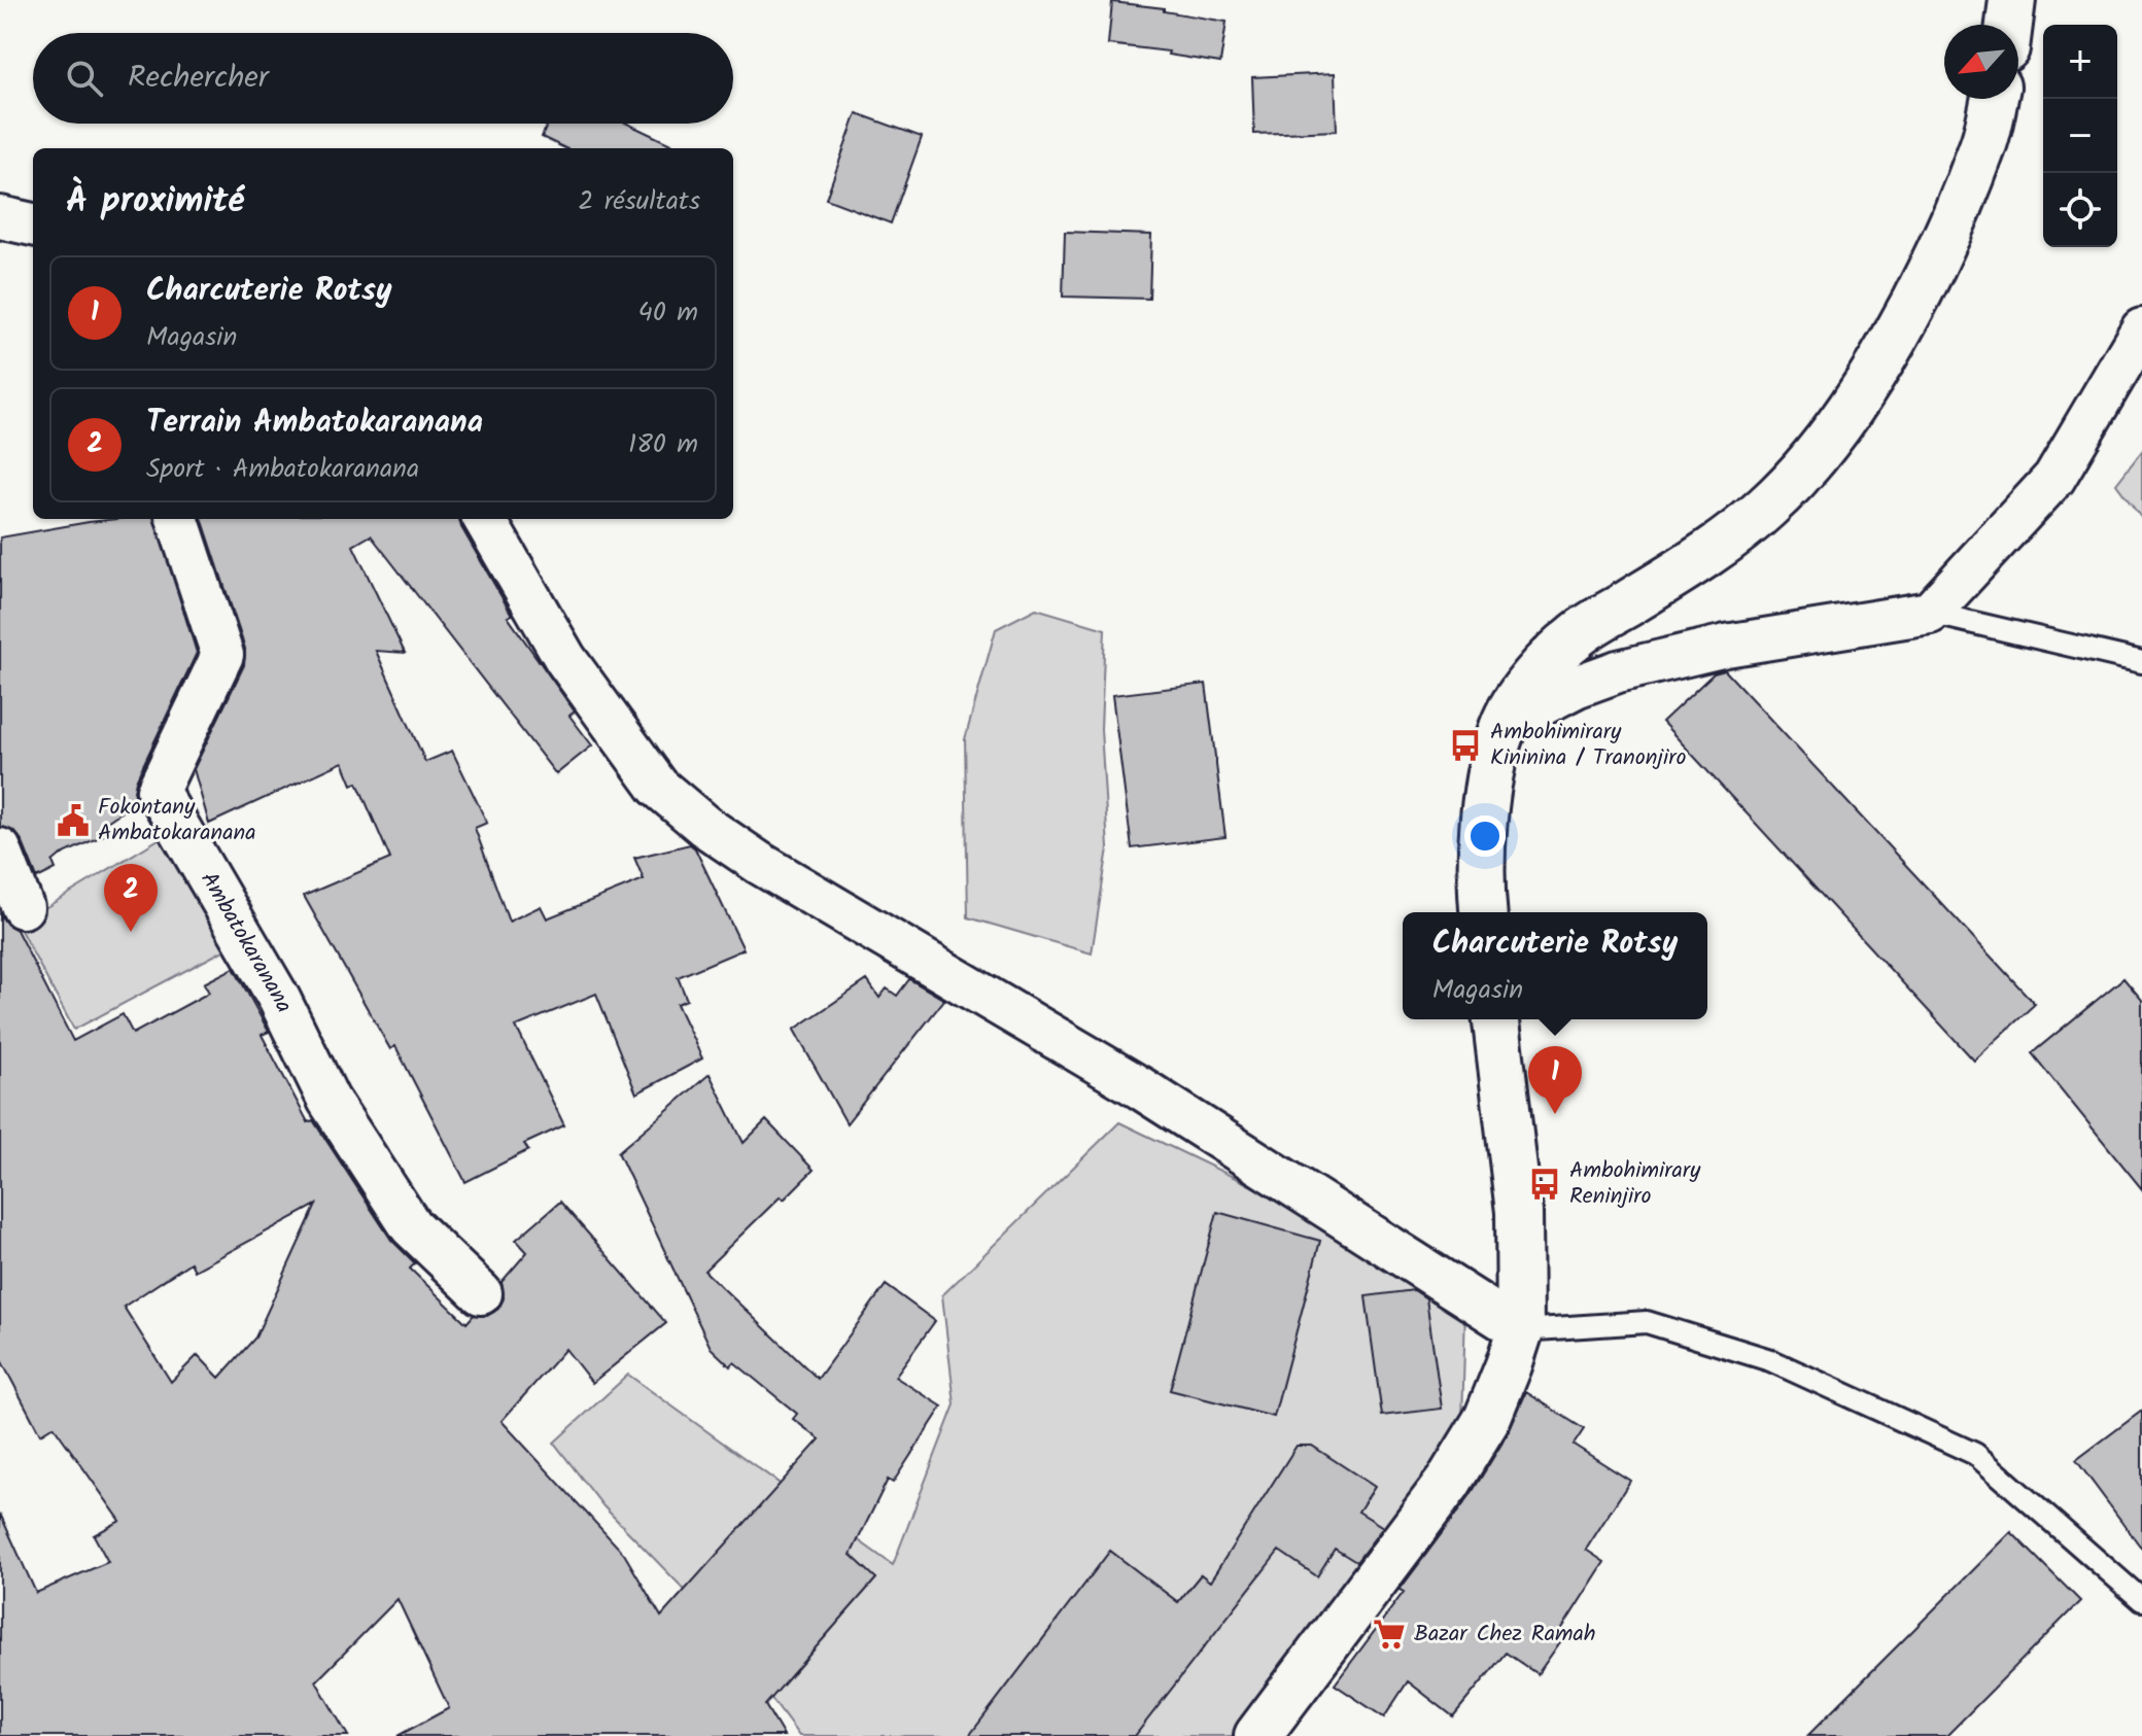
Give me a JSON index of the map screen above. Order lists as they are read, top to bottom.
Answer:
{
  "streets": {
    "street": ["Ambatokaranana"]
  },
  "places": {
    "bus stop": ["Ambohimirary Kininina / Tranonjiro", "Ambohimirary Reninjiro"],
    "public building": ["Fokontany Ambatokaranana"],
    "supermarket": ["Bazar Chez Ramah"]
  },
  "north": "bottom left",
  "page": {
    "map_buttons": ["+", "−"],
    "search": "Rechercher",
    "heading": ["À proximité", "2 résultats"],
    "list": [
      {
        "mark": "1",
        "name": "Charcuterie Rotsy",
        "note": "Magasin",
        "value": "40 m"
      },
      {
        "mark": "2",
        "name": "Terrain Ambatokaranana",
        "note": "Sport · Ambatokaranana",
        "value": "180 m"
      }
    ],
    "pins": ["2", "1"],
    "popup": ["Charcuterie Rotsy", "Magasin"]
  }
}
